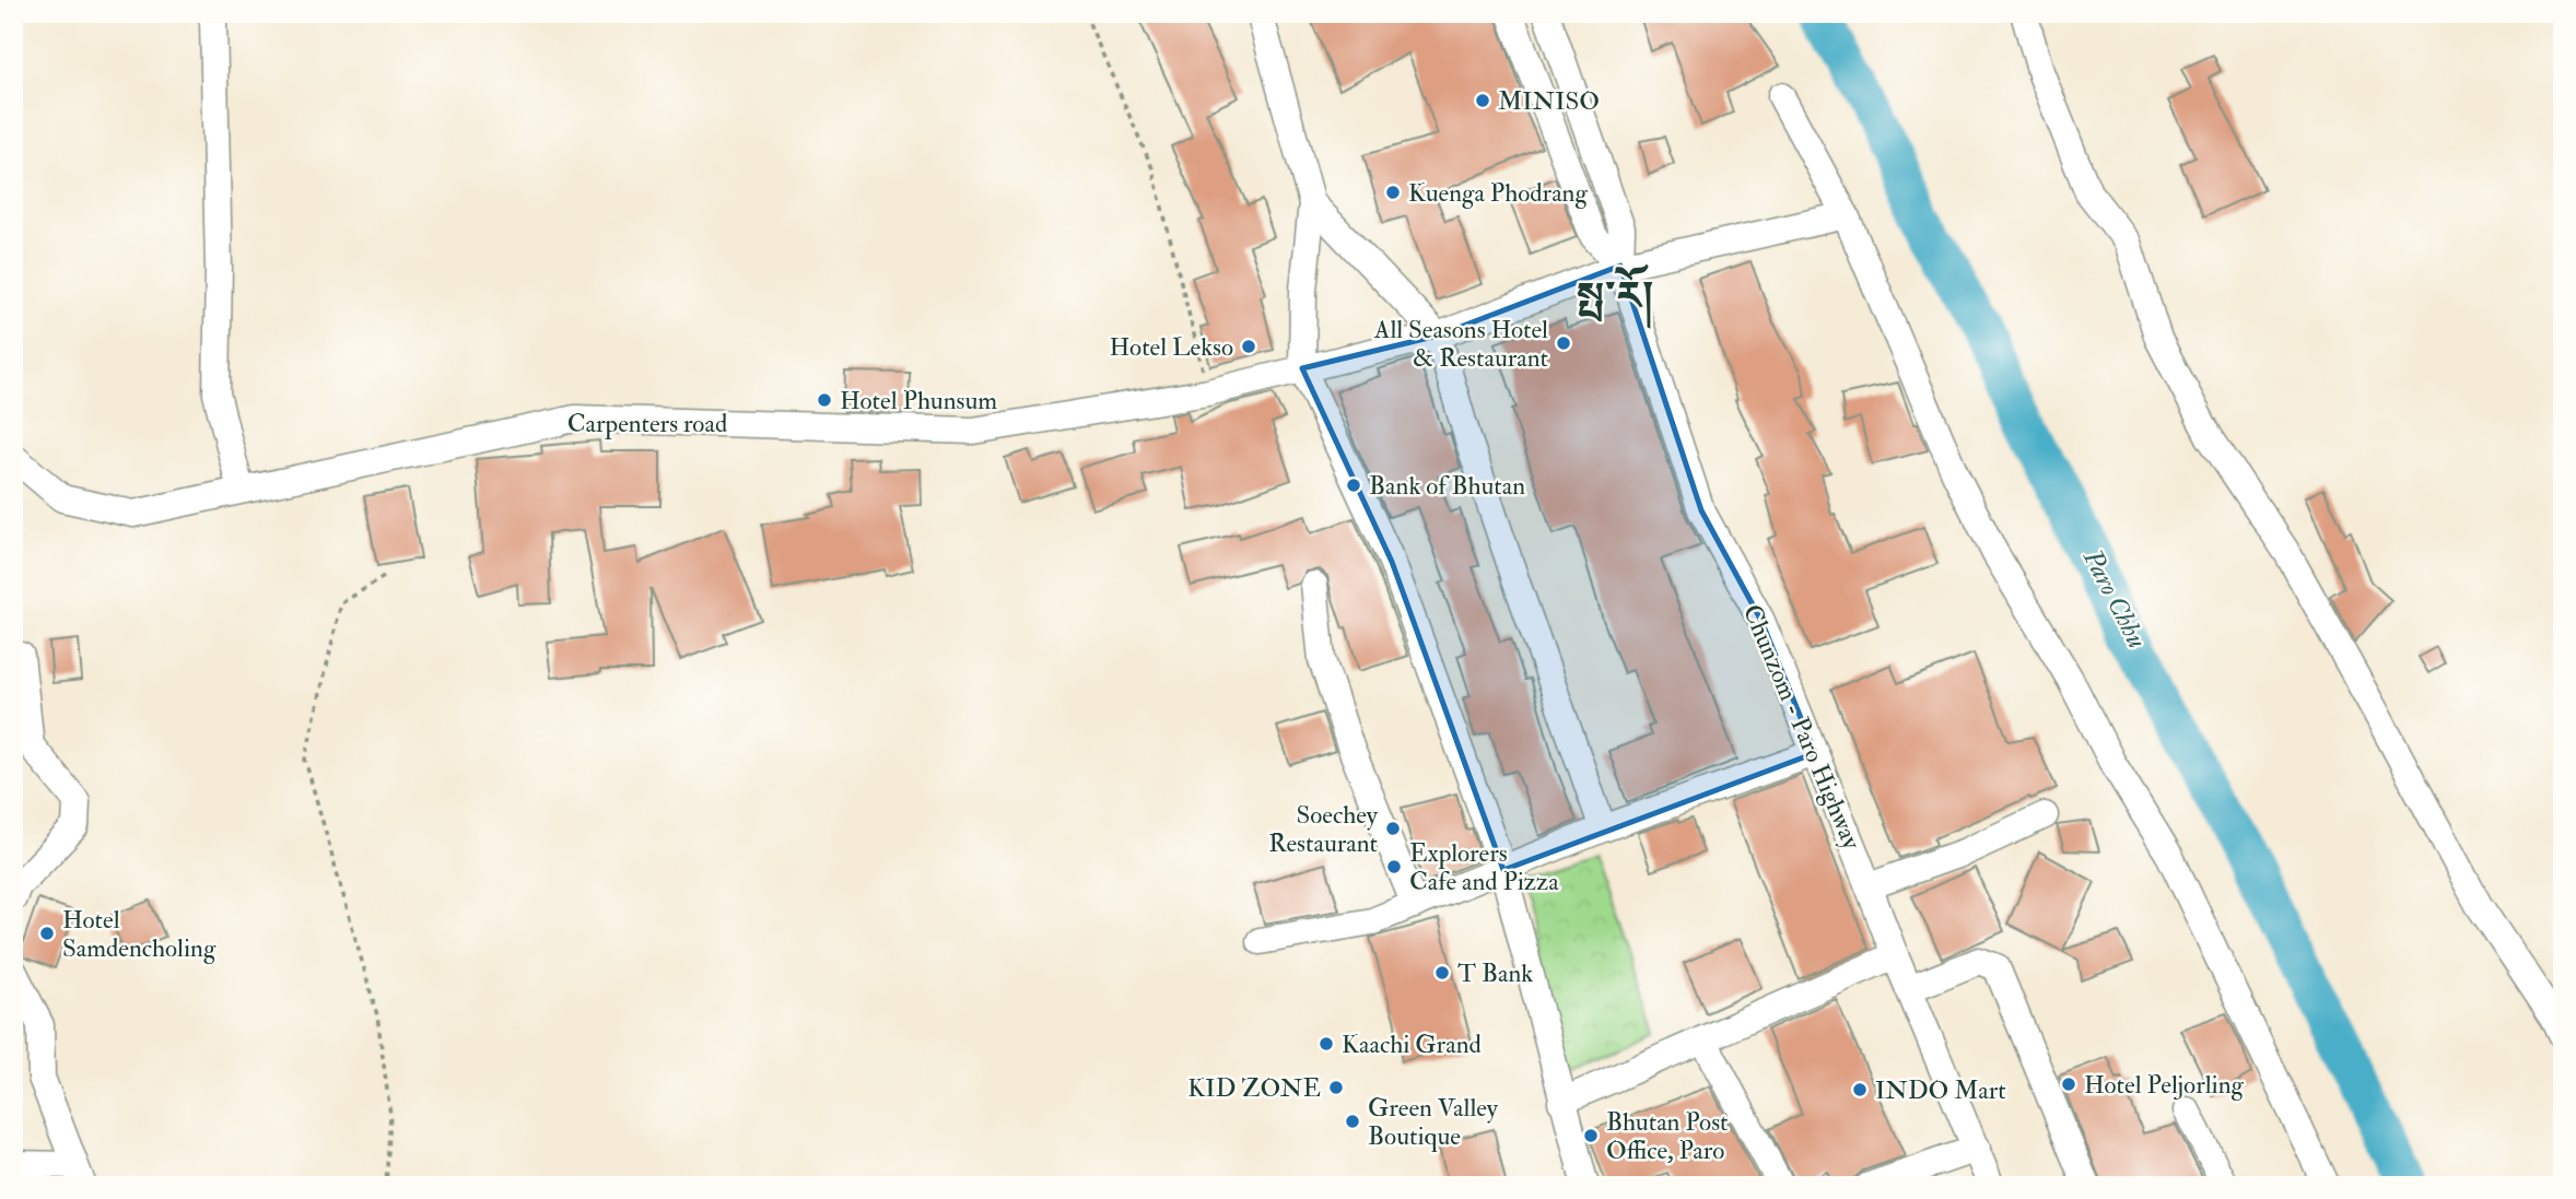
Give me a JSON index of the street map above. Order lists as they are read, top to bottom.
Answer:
{
  "streets": {
    "street": ["Carpenters road", "Chunzom - Paro Highway"]
  },
  "crossings": [
    ["Carpenters road", "Chunzom - Paro Highway"]
  ],
  "districts": ["སྤ་རོ།"],
  "water": ["Paro Chhu"],
  "places": [
    "MINISO",
    "Kuenga Phodrang",
    "All Seasons Hotel & Restaurant",
    "Hotel Lekso",
    "Hotel Phunsum",
    "Bank of Bhutan",
    "Soechey Restaurant",
    "Explorers Cafe and Pizza",
    "Hotel Samdencholing",
    "T Bank",
    "Kaachi Grand",
    "Hotel Peljorling",
    "KID ZONE",
    "INDO Mart",
    "Green Valley Boutique",
    "Bhutan Post Office, Paro"
  ]
}
